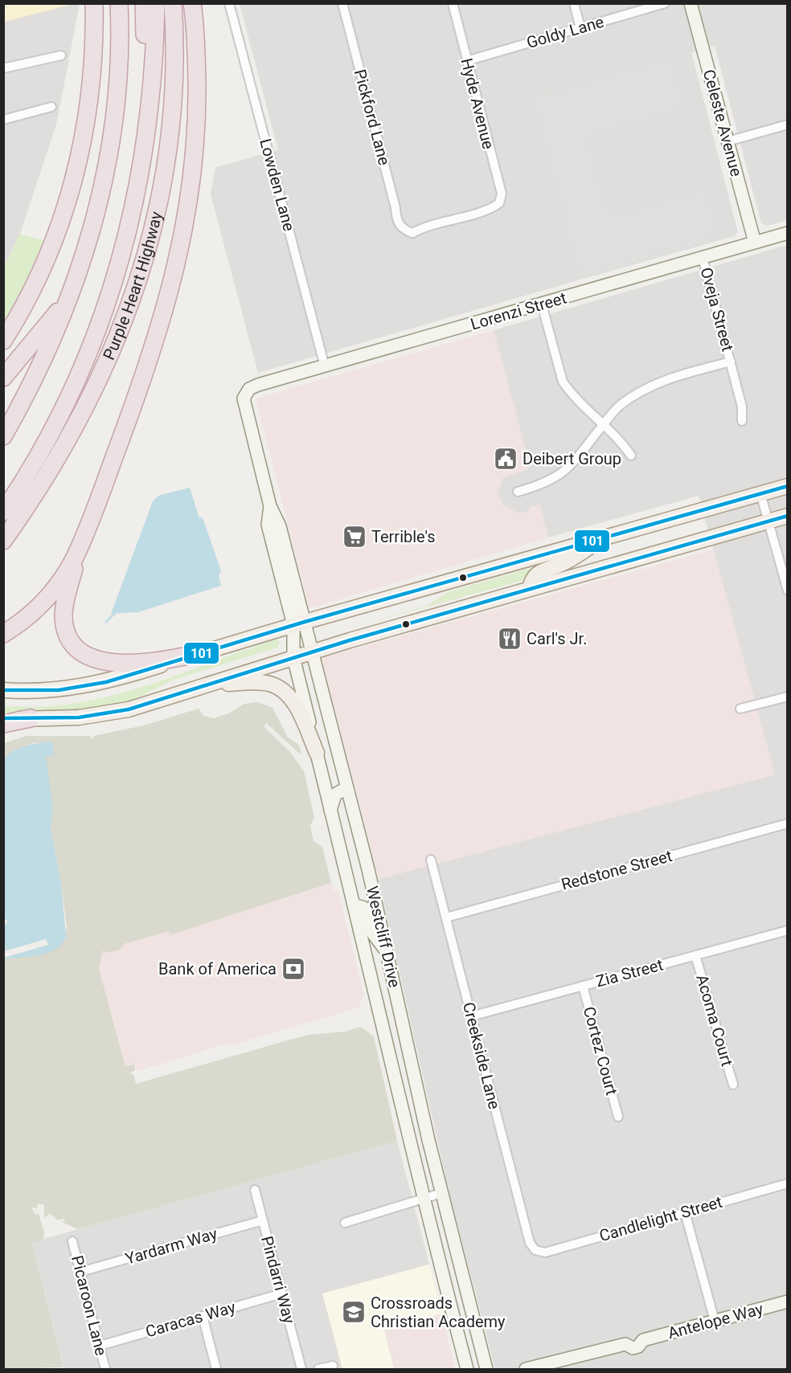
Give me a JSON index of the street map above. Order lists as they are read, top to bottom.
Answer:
{
  "streets": {
    "highway": ["Purple Heart Highway"],
    "main road": [
      "Celeste Avenue",
      "Lorenzi Street",
      "Westcliff Drive",
      "Antelope Way"
    ],
    "street": [
      "Goldy Lane",
      "Hyde Avenue",
      "Pickford Lane",
      "Lowden Lane",
      "Oveja Street",
      "Redstone Street",
      "Zia Street",
      "Acoma Court",
      "Cortez Court",
      "Creekside Lane",
      "Candlelight Street",
      "Yardarm Way",
      "Pindarri Way",
      "Picaroon Lane",
      "Caracas Way"
    ]
  },
  "crossings": [
    ["Goldy Lane", "Hyde Avenue"],
    ["Hyde Avenue", "Pickford Lane"],
    ["Celeste Avenue", "Lorenzi Street"],
    ["Lowden Lane", "Lorenzi Street"],
    ["Oveja Street", "Lorenzi Street"],
    ["Lorenzi Street", "Westcliff Drive"],
    ["Redstone Street", "Creekside Lane"],
    ["Zia Street", "Acoma Court"],
    ["Zia Street", "Cortez Court"],
    ["Zia Street", "Creekside Lane"],
    ["Creekside Lane", "Candlelight Street"],
    ["Yardarm Way", "Pindarri Way"],
    ["Yardarm Way", "Picaroon Lane"],
    ["Pindarri Way", "Caracas Way"],
    ["Picaroon Lane", "Caracas Way"]
  ],
  "places": {
    "public building": ["Deibert Group"],
    "supermarket": ["Terrible's"],
    "restaurant": ["Carl's Jr."],
    "bank": ["Bank of America"],
    "school or university": ["Crossroads Christian Academy"]
  },
  "lines": ["transit line 101"]
}
